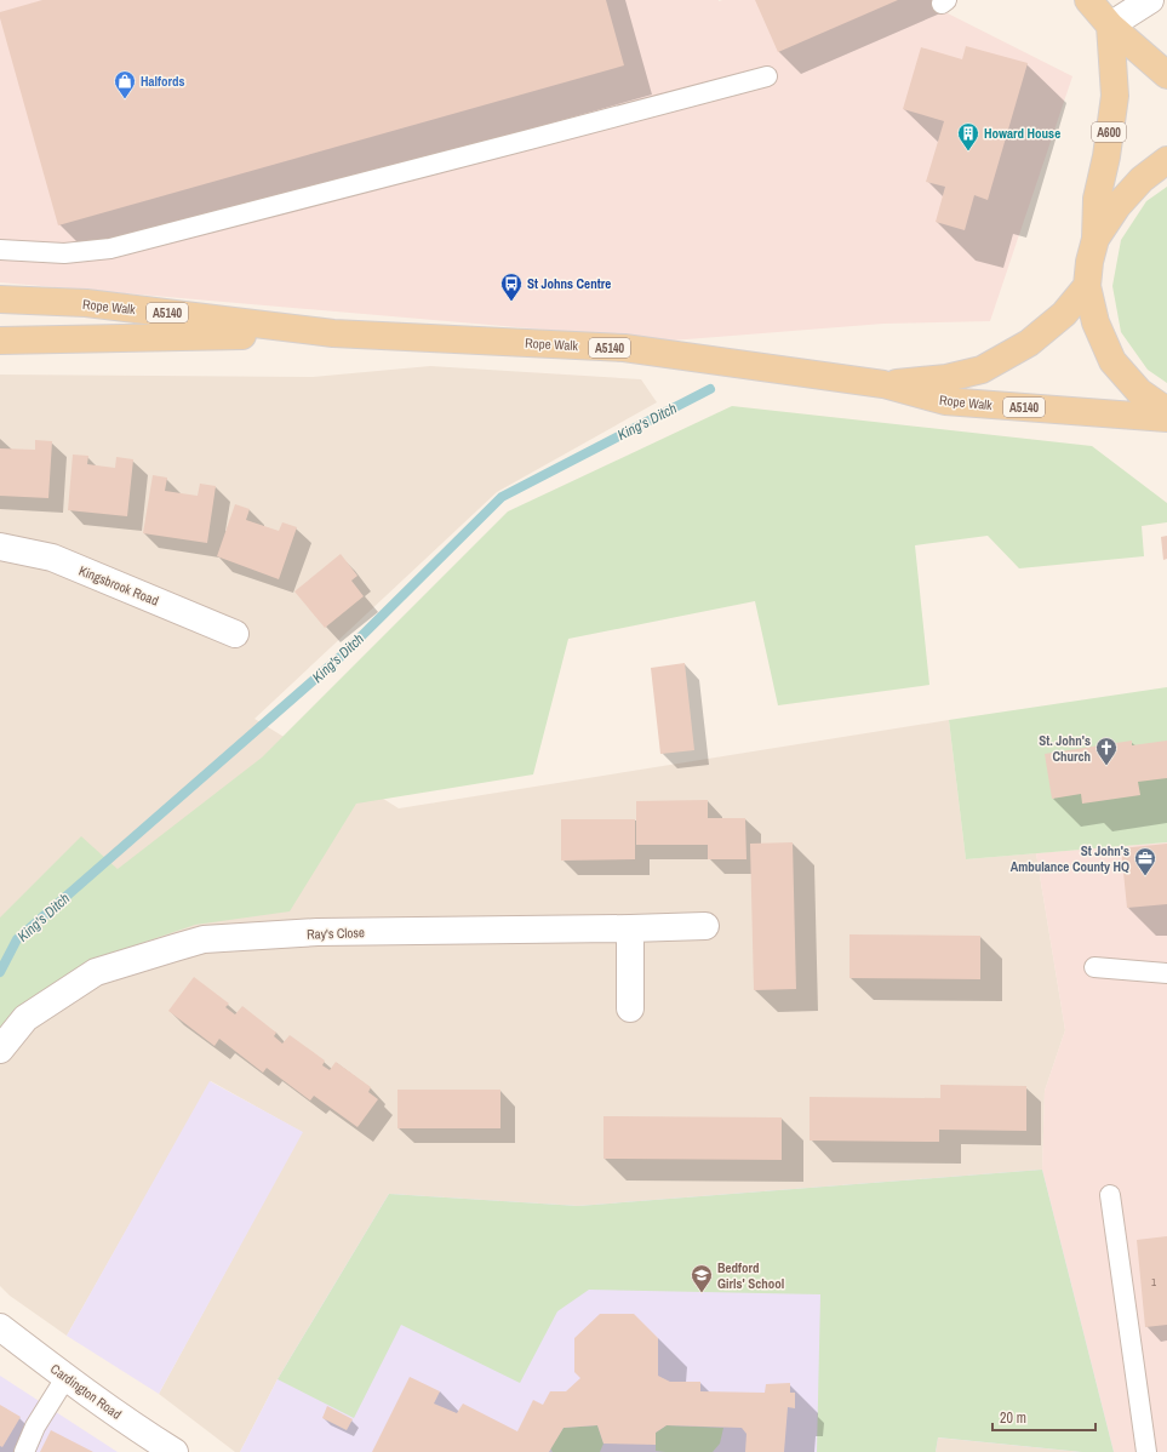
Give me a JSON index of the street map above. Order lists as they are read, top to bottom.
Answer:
{
  "streets": {
    "main road": ["A600", "Rope Walk", "A5140"],
    "street": ["Kingsbrook Road", "Ray's Close", "Cardington Road"]
  },
  "crossings": [
    ["A600", "Rope Walk"]
  ],
  "water": ["King's Ditch"],
  "places": {
    "shop": ["Halfords"],
    "building": ["Howard House"],
    "bus stop": ["St Johns Centre"],
    "church": ["St. John's Church"],
    "office": ["St John's Ambulance County HQ"],
    "school or university": ["Bedford Girls' School"]
  },
  "house_numbers": ["1"],
  "scale_bar": "20 m"
}
